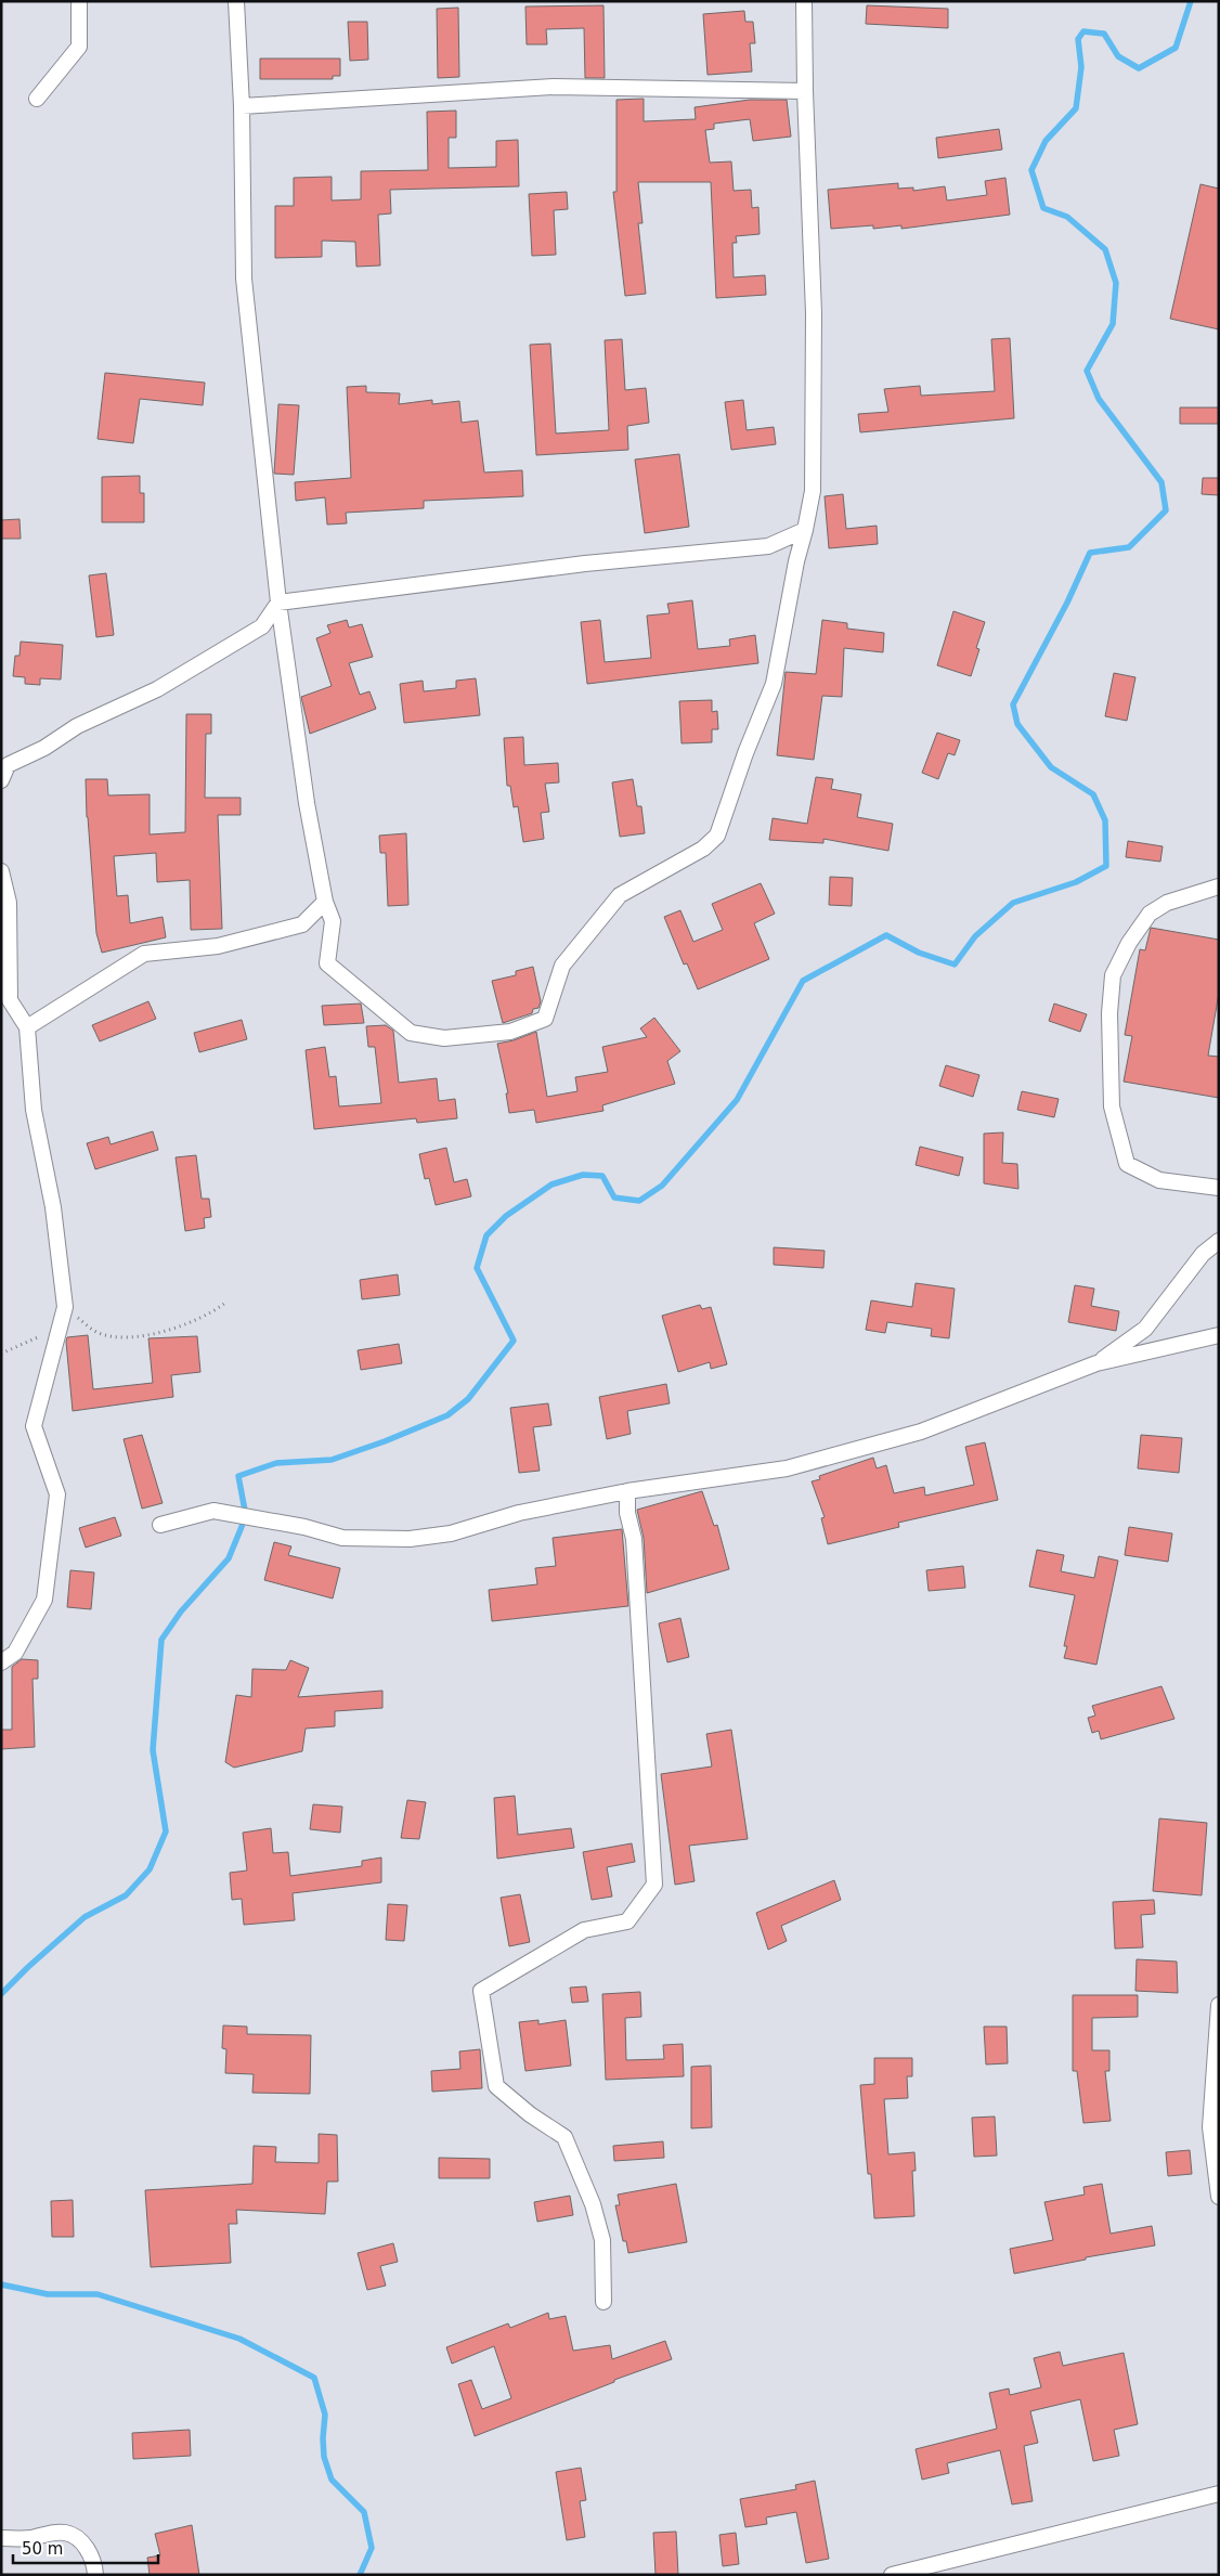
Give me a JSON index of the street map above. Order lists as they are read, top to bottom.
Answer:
{
  "scale_bar": "50 m"
}
